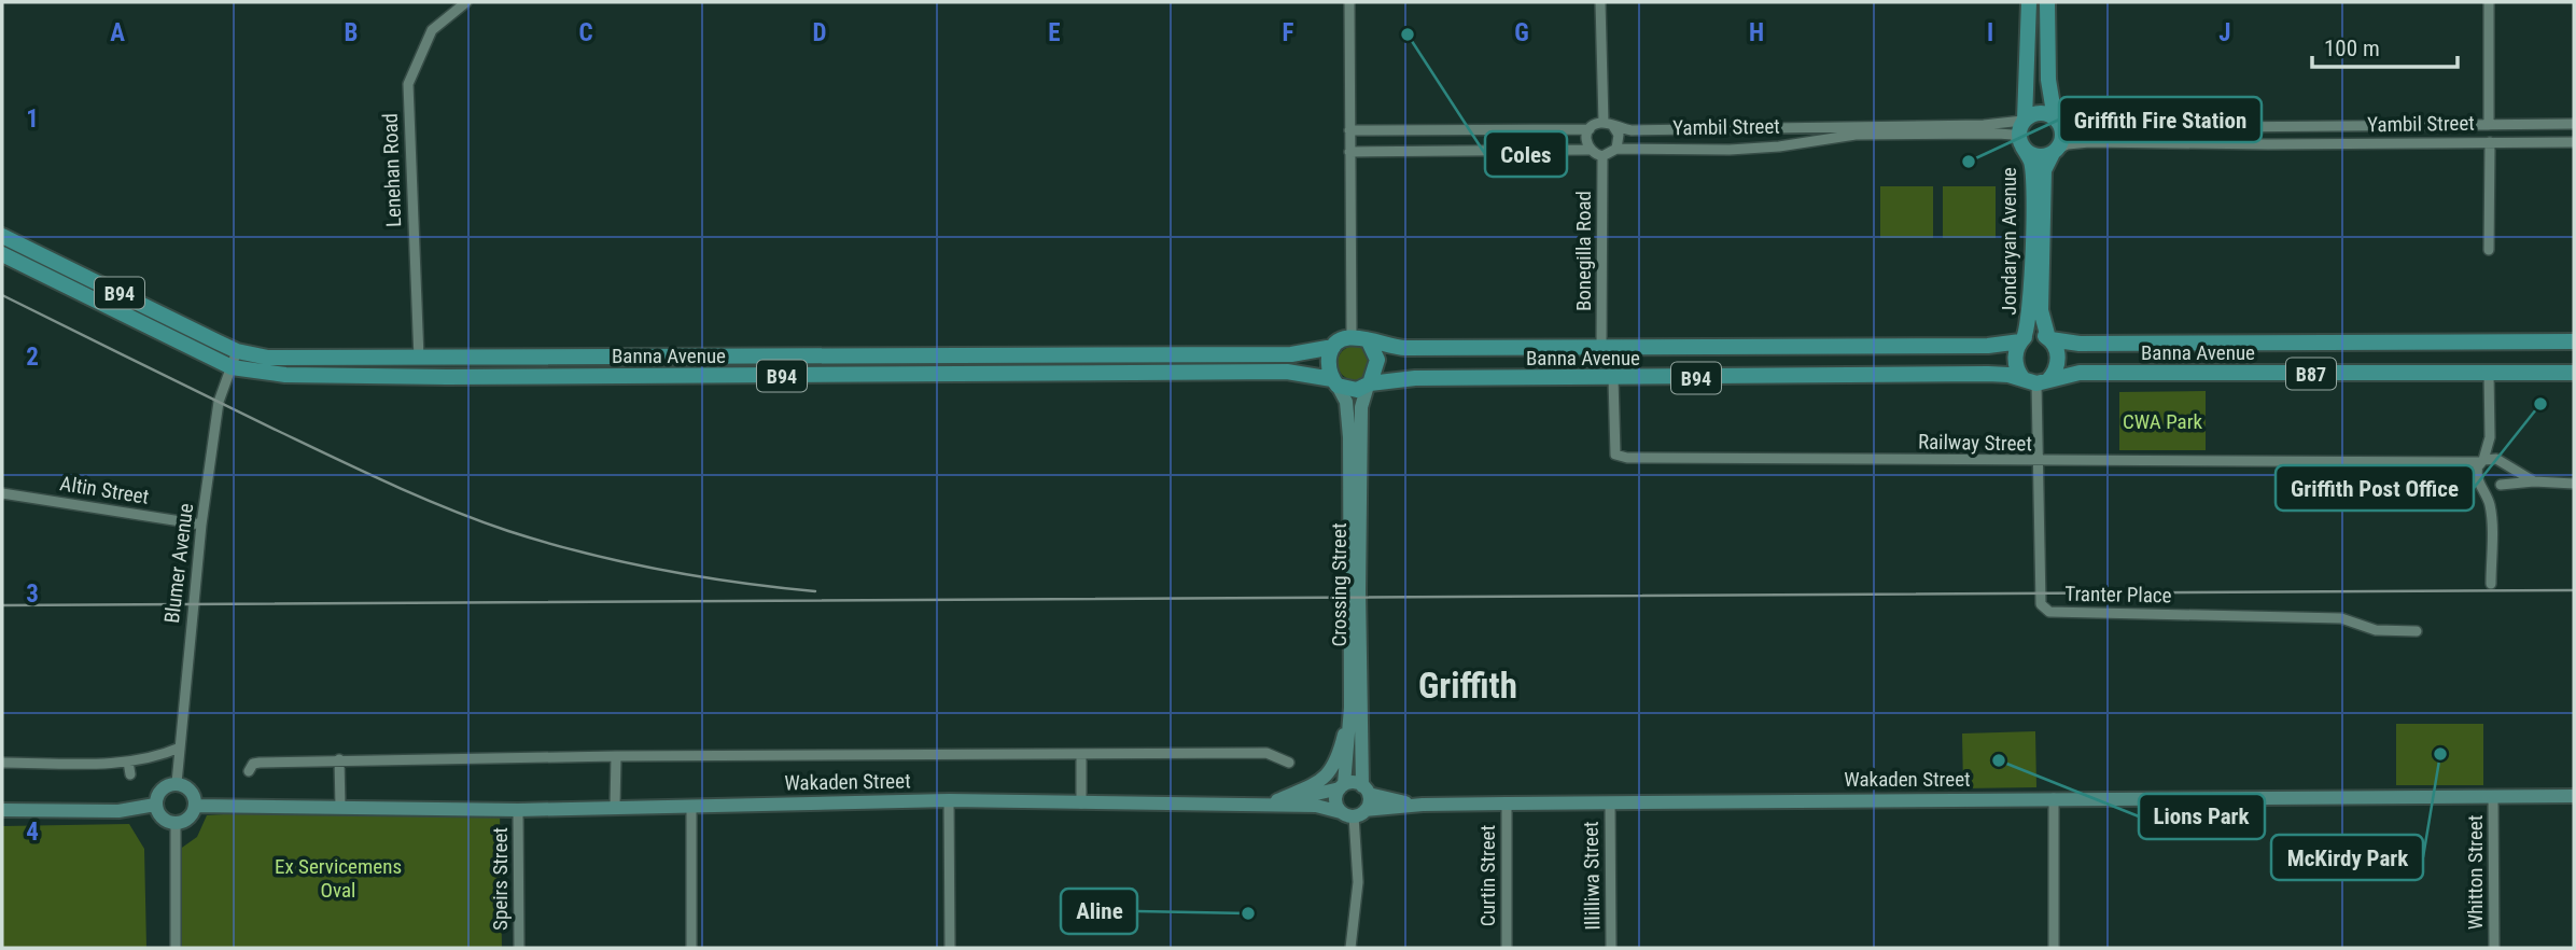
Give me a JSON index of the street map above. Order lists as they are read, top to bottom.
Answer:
{
  "streets": {
    "main road": [
      "Jondaryan Avenue",
      "B94",
      "Banna Avenue",
      "B87",
      "Crossing Street",
      "Wakaden Street"
    ],
    "street": [
      "Yambil Street",
      "Lenehan Road",
      "Bonegilla Road",
      "Railway Street",
      "Altin Street",
      "Blumer Avenue",
      "Tranter Place",
      "Whitton Street",
      "Curtin Street",
      "Illilliwa Street",
      "Speirs Street"
    ]
  },
  "crossings": [
    ["Yambil Street", "Jondaryan Avenue"],
    ["Yambil Street", "Bonegilla Road"],
    ["Lenehan Road", "Banna Avenue"],
    ["Jondaryan Avenue", "Banna Avenue"],
    ["Jondaryan Avenue", "B87"],
    ["Jondaryan Avenue", "Tranter Place"],
    ["Bonegilla Road", "Banna Avenue"],
    ["B94", "Banna Avenue"],
    ["B94", "Blumer Avenue"],
    ["B94", "Crossing Street"],
    ["Banna Avenue", "B87"],
    ["Banna Avenue", "Railway Street"],
    ["Banna Avenue", "Blumer Avenue"],
    ["Banna Avenue", "Crossing Street"],
    ["Banna Avenue", "Tranter Place"],
    ["B87", "Tranter Place"],
    ["Railway Street", "Tranter Place"],
    ["Altin Street", "Blumer Avenue"],
    ["Blumer Avenue", "Wakaden Street"],
    ["Crossing Street", "Wakaden Street"],
    ["Wakaden Street", "Whitton Street"],
    ["Wakaden Street", "Curtin Street"],
    ["Wakaden Street", "Illilliwa Street"],
    ["Wakaden Street", "Speirs Street"]
  ],
  "districts": ["Griffith"],
  "parks": ["CWA Park", "Ex Servicemens Oval"],
  "places": [
    "Coles",
    "Griffith Fire Station",
    "Griffith Post Office",
    "McKirdy Park",
    "Lions Park",
    "Aline"
  ],
  "scale_bar": "100 m",
  "grid": {
    "columns": [
      "A",
      "B",
      "C",
      "D",
      "E",
      "F",
      "G",
      "H",
      "I",
      "J"
    ],
    "rows": [
      "1",
      "2",
      "3",
      "4"
    ]
  }
}
